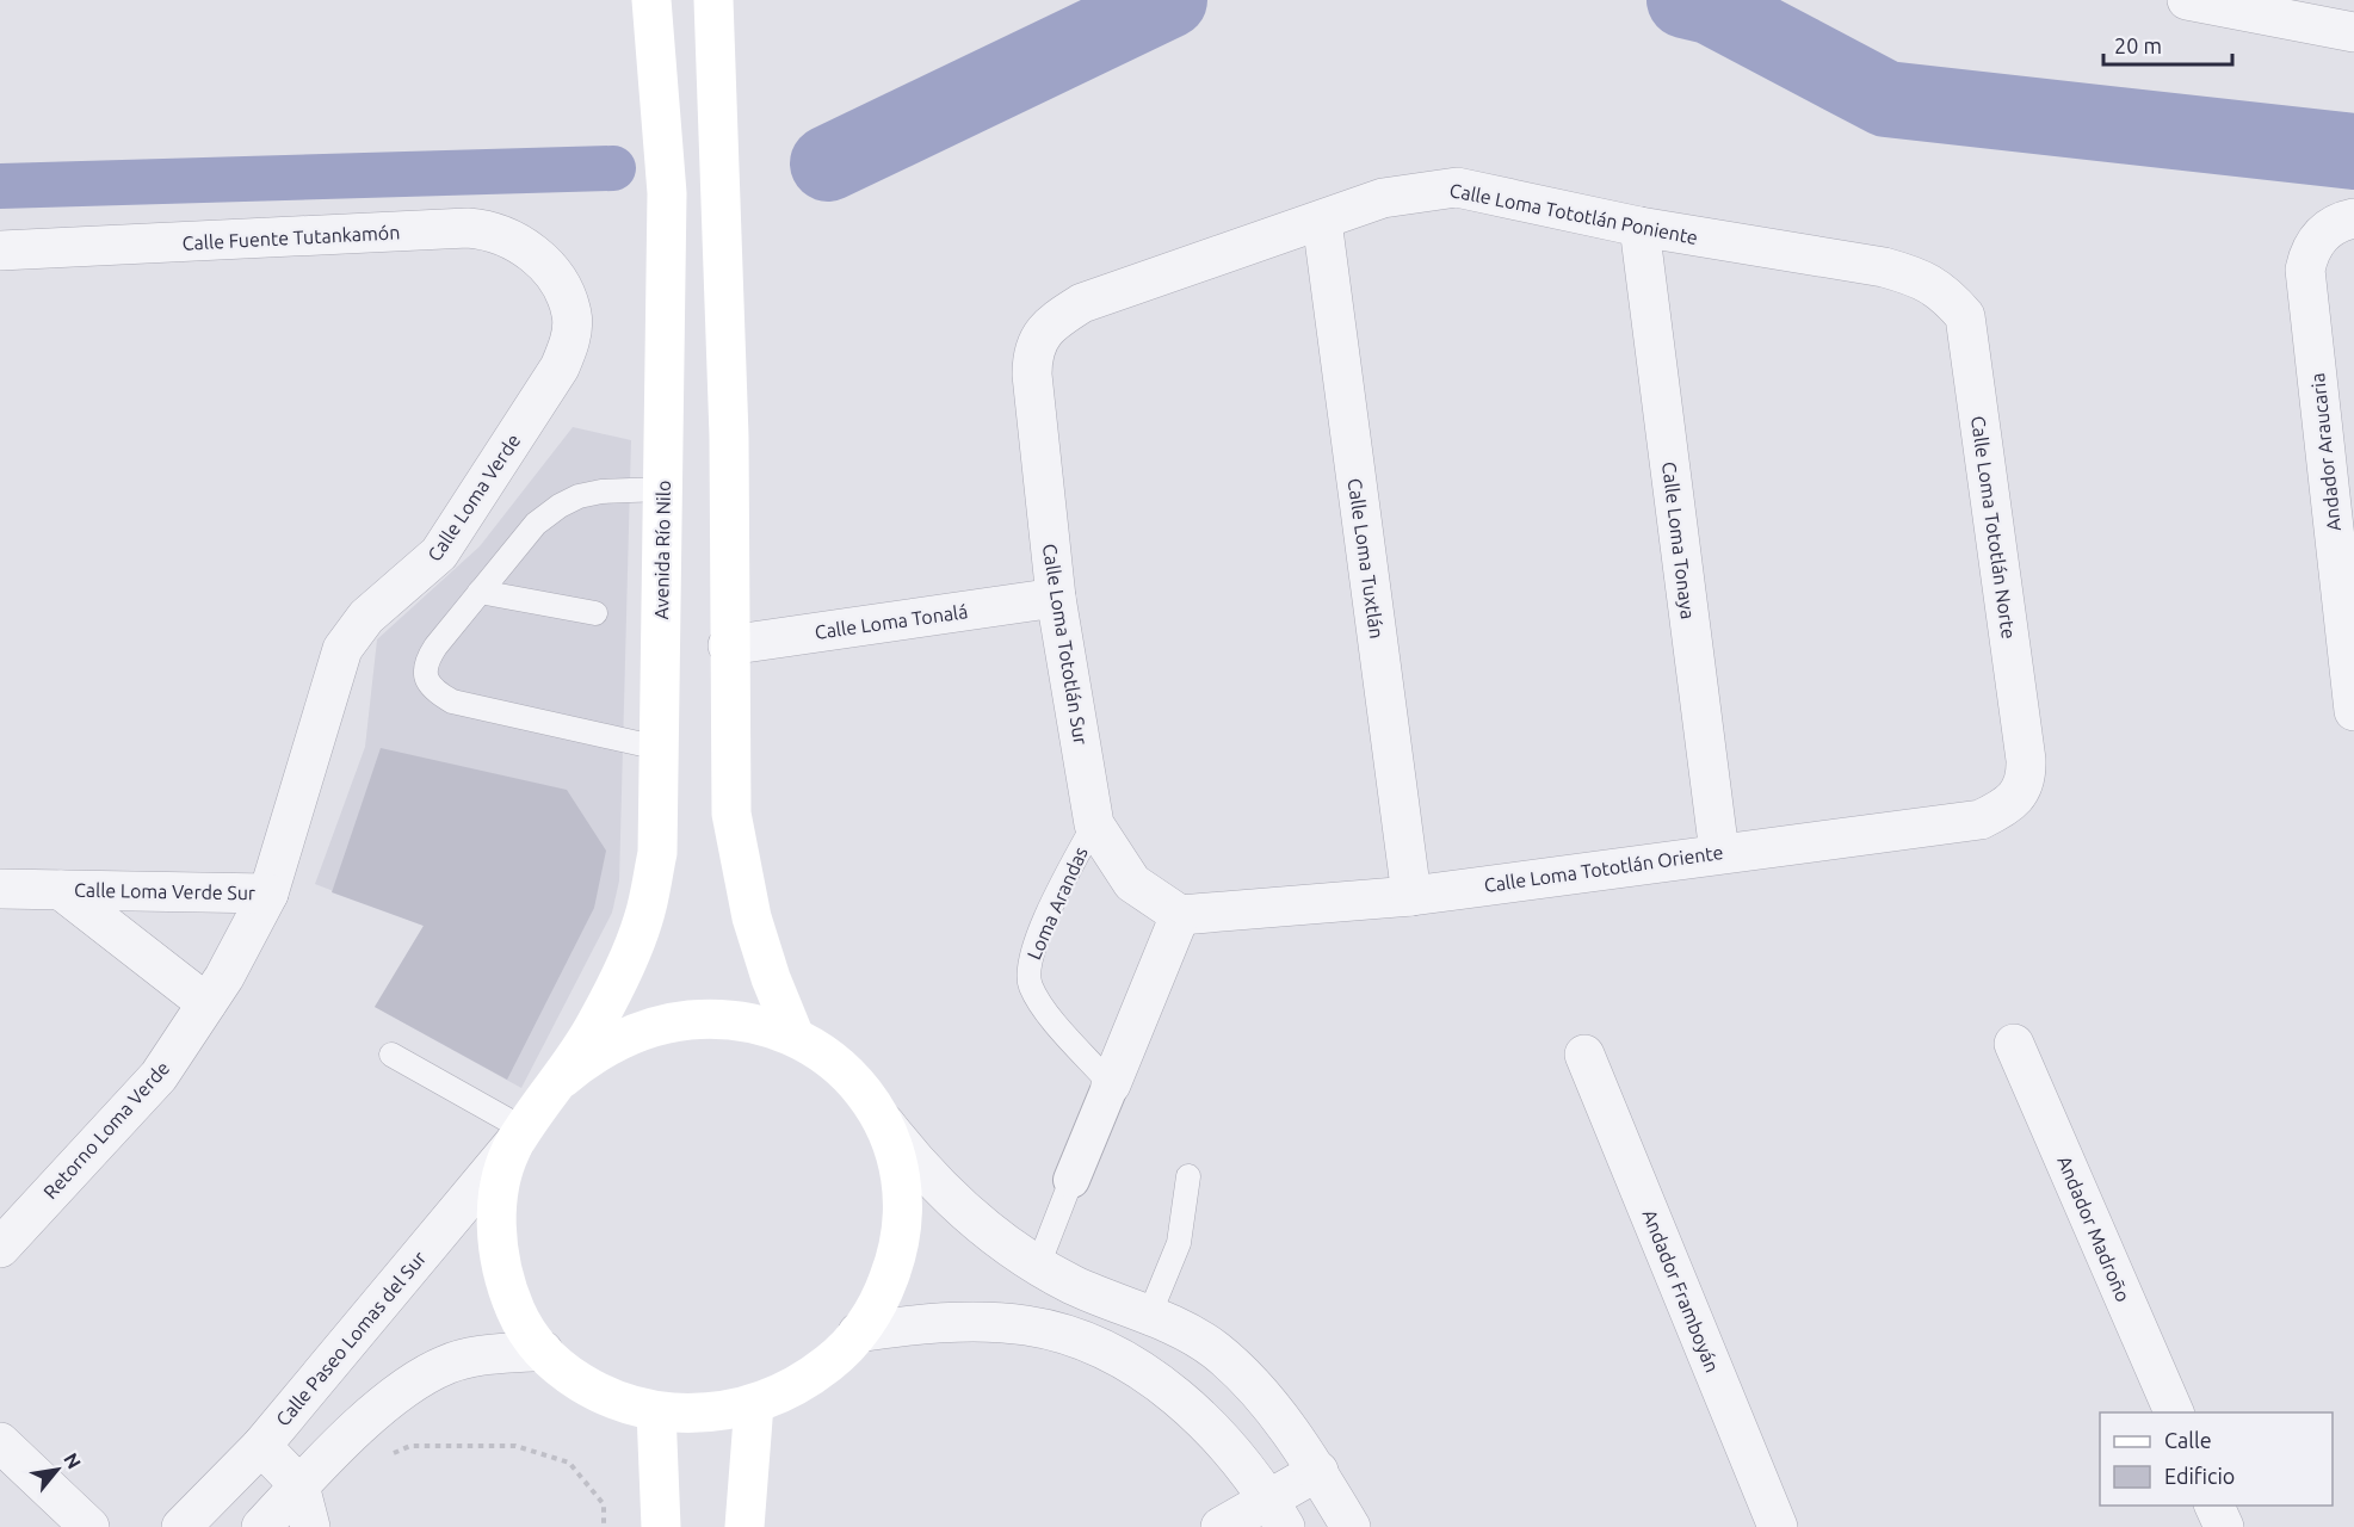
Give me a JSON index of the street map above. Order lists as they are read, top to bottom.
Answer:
{
  "streets": {
    "main road": ["Avenida Río Nilo"],
    "street": [
      "Calle Loma Tototlán Poniente",
      "Calle Fuente Tutankamón",
      "Andador Araucaria",
      "Calle Loma Verde",
      "Calle Loma Tototlán Norte",
      "Calle Loma Tonaya",
      "Calle Loma Tuxtlán",
      "Calle Loma Tonalá",
      "Calle Loma Tototlán Sur",
      "Calle Loma Tototlán Oriente",
      "Calle Loma Verde Sur",
      "Retorno Loma Verde",
      "Andador Madroño",
      "Andador Framboyán",
      "Calle Paseo Lomas del Sur"
    ],
    "lane": ["Loma Arandas"]
  },
  "crossings": [
    ["Calle Loma Tototlán Poniente", "Calle Loma Tototlán Norte"],
    ["Calle Loma Tototlán Poniente", "Calle Loma Tonaya"],
    ["Calle Loma Tototlán Poniente", "Calle Loma Tuxtlán"],
    ["Calle Loma Tototlán Poniente", "Calle Loma Tototlán Sur"],
    ["Calle Fuente Tutankamón", "Calle Loma Verde"],
    ["Calle Loma Verde", "Calle Loma Verde Sur"],
    ["Calle Loma Verde", "Retorno Loma Verde"],
    ["Calle Loma Tototlán Norte", "Calle Loma Tototlán Oriente"],
    ["Calle Loma Tonaya", "Calle Loma Tototlán Oriente"],
    ["Calle Loma Tuxtlán", "Calle Loma Tototlán Oriente"],
    ["Calle Loma Tonalá", "Calle Loma Tototlán Sur"],
    ["Calle Loma Tototlán Sur", "Calle Loma Tototlán Oriente"],
    ["Calle Loma Tototlán Sur", "Loma Arandas"],
    ["Calle Loma Verde Sur", "Retorno Loma Verde"]
  ],
  "legend": ["Calle", "Edificio"],
  "scale_bar": "20 m",
  "north": "top right"
}
